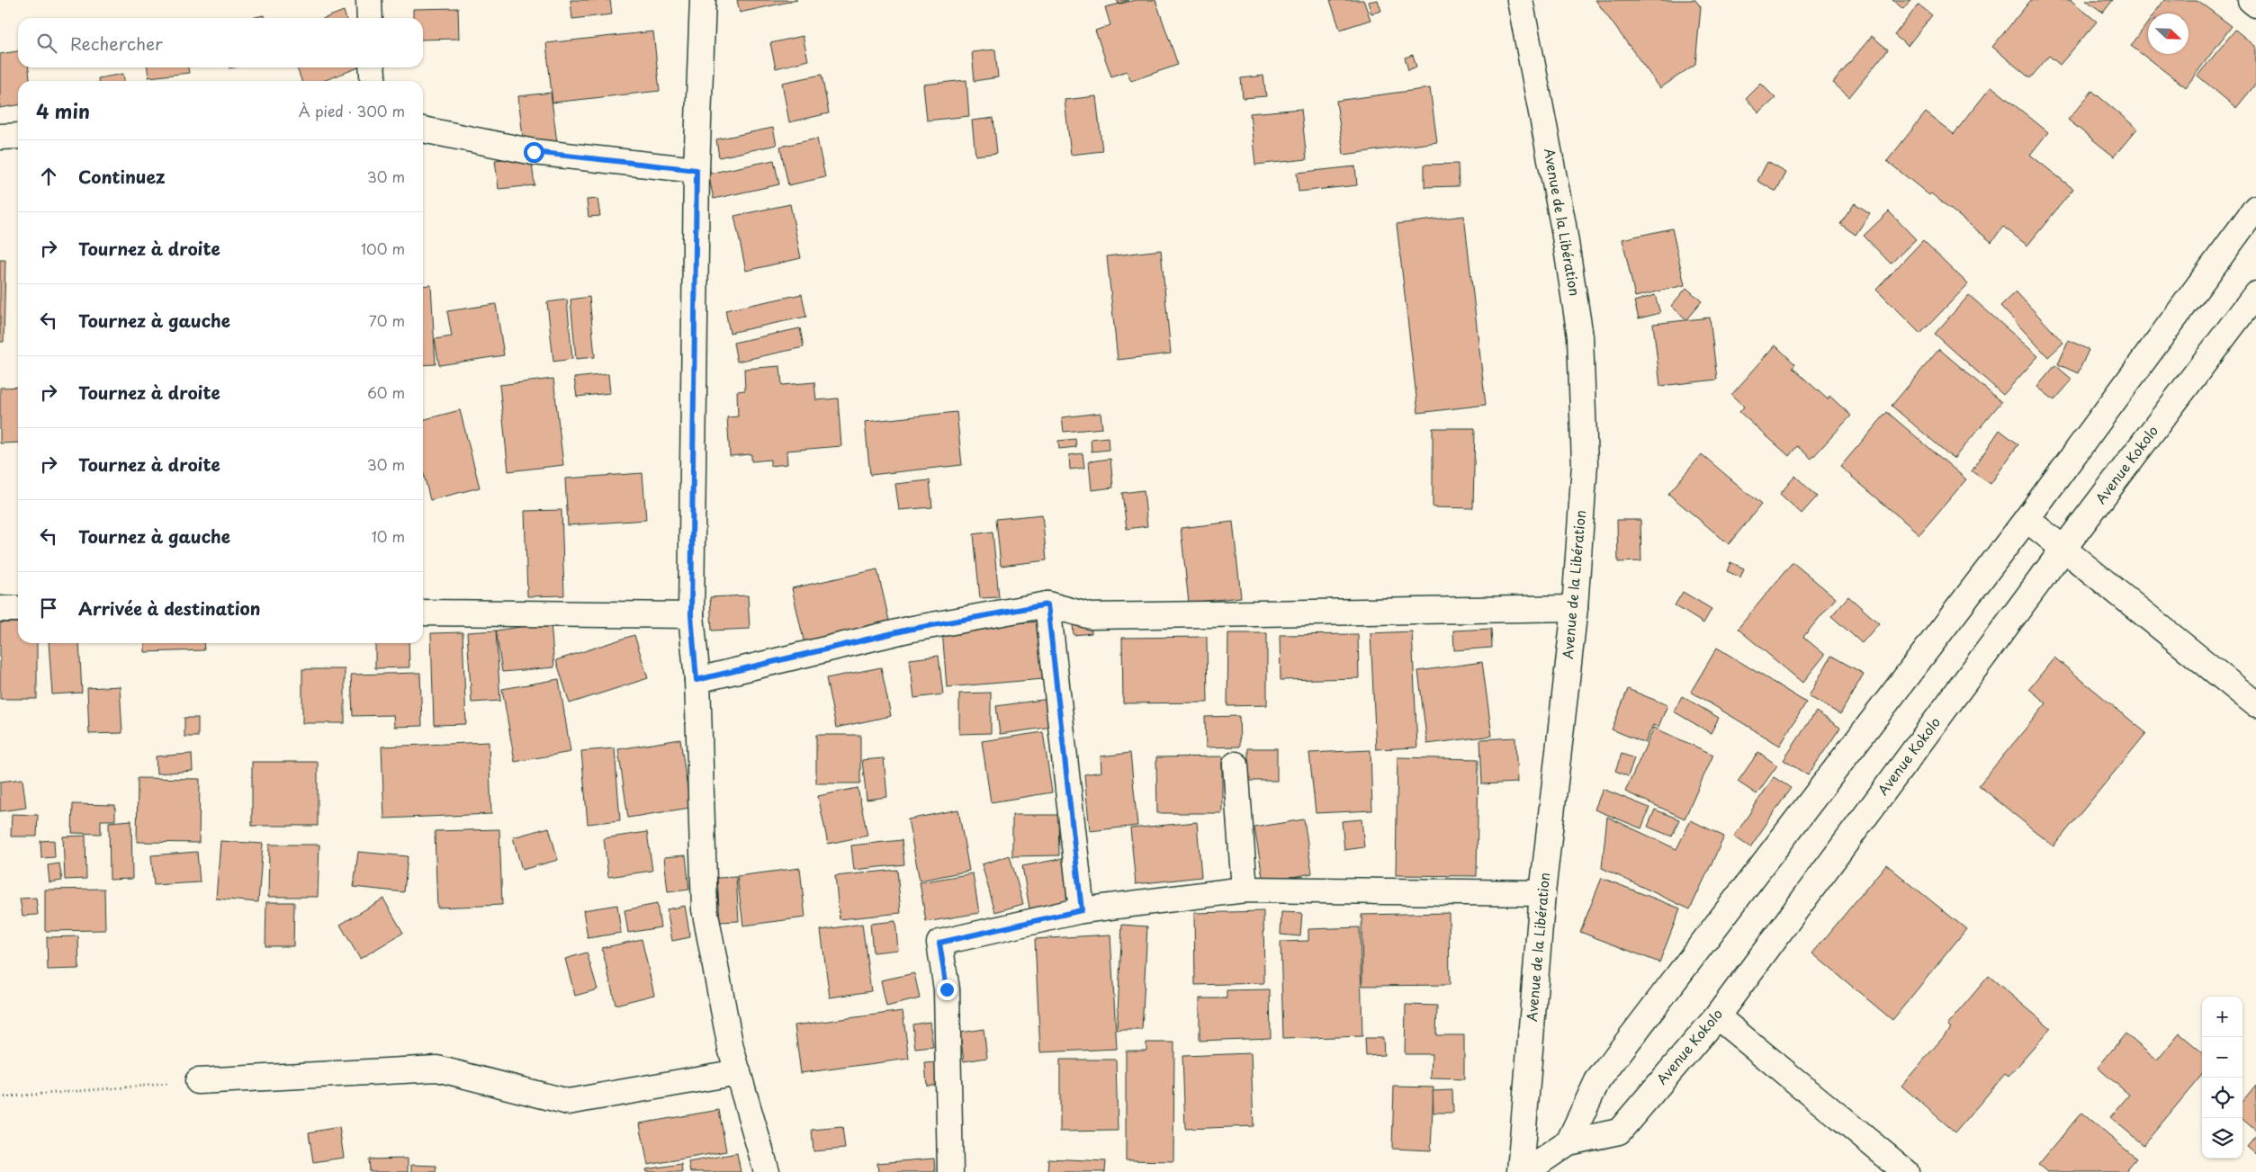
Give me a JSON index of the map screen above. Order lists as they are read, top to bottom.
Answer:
{
  "streets": {
    "main road": ["Avenue de la Libération", "Avenue Kokolo"]
  },
  "north": "bottom right",
  "page": {
    "search": "Rechercher",
    "heading": ["4 min", "À pied · 300 m"],
    "list": [
      ["Continuez", "30 m"],
      ["Tournez à droite", "100 m"],
      ["Tournez à gauche", "70 m"],
      ["Tournez à droite", "60 m"],
      ["Tournez à droite", "30 m"],
      ["Tournez à gauche", "10 m"],
      "Arrivée à destination"
    ],
    "map_buttons": ["+", "−"]
  }
}
